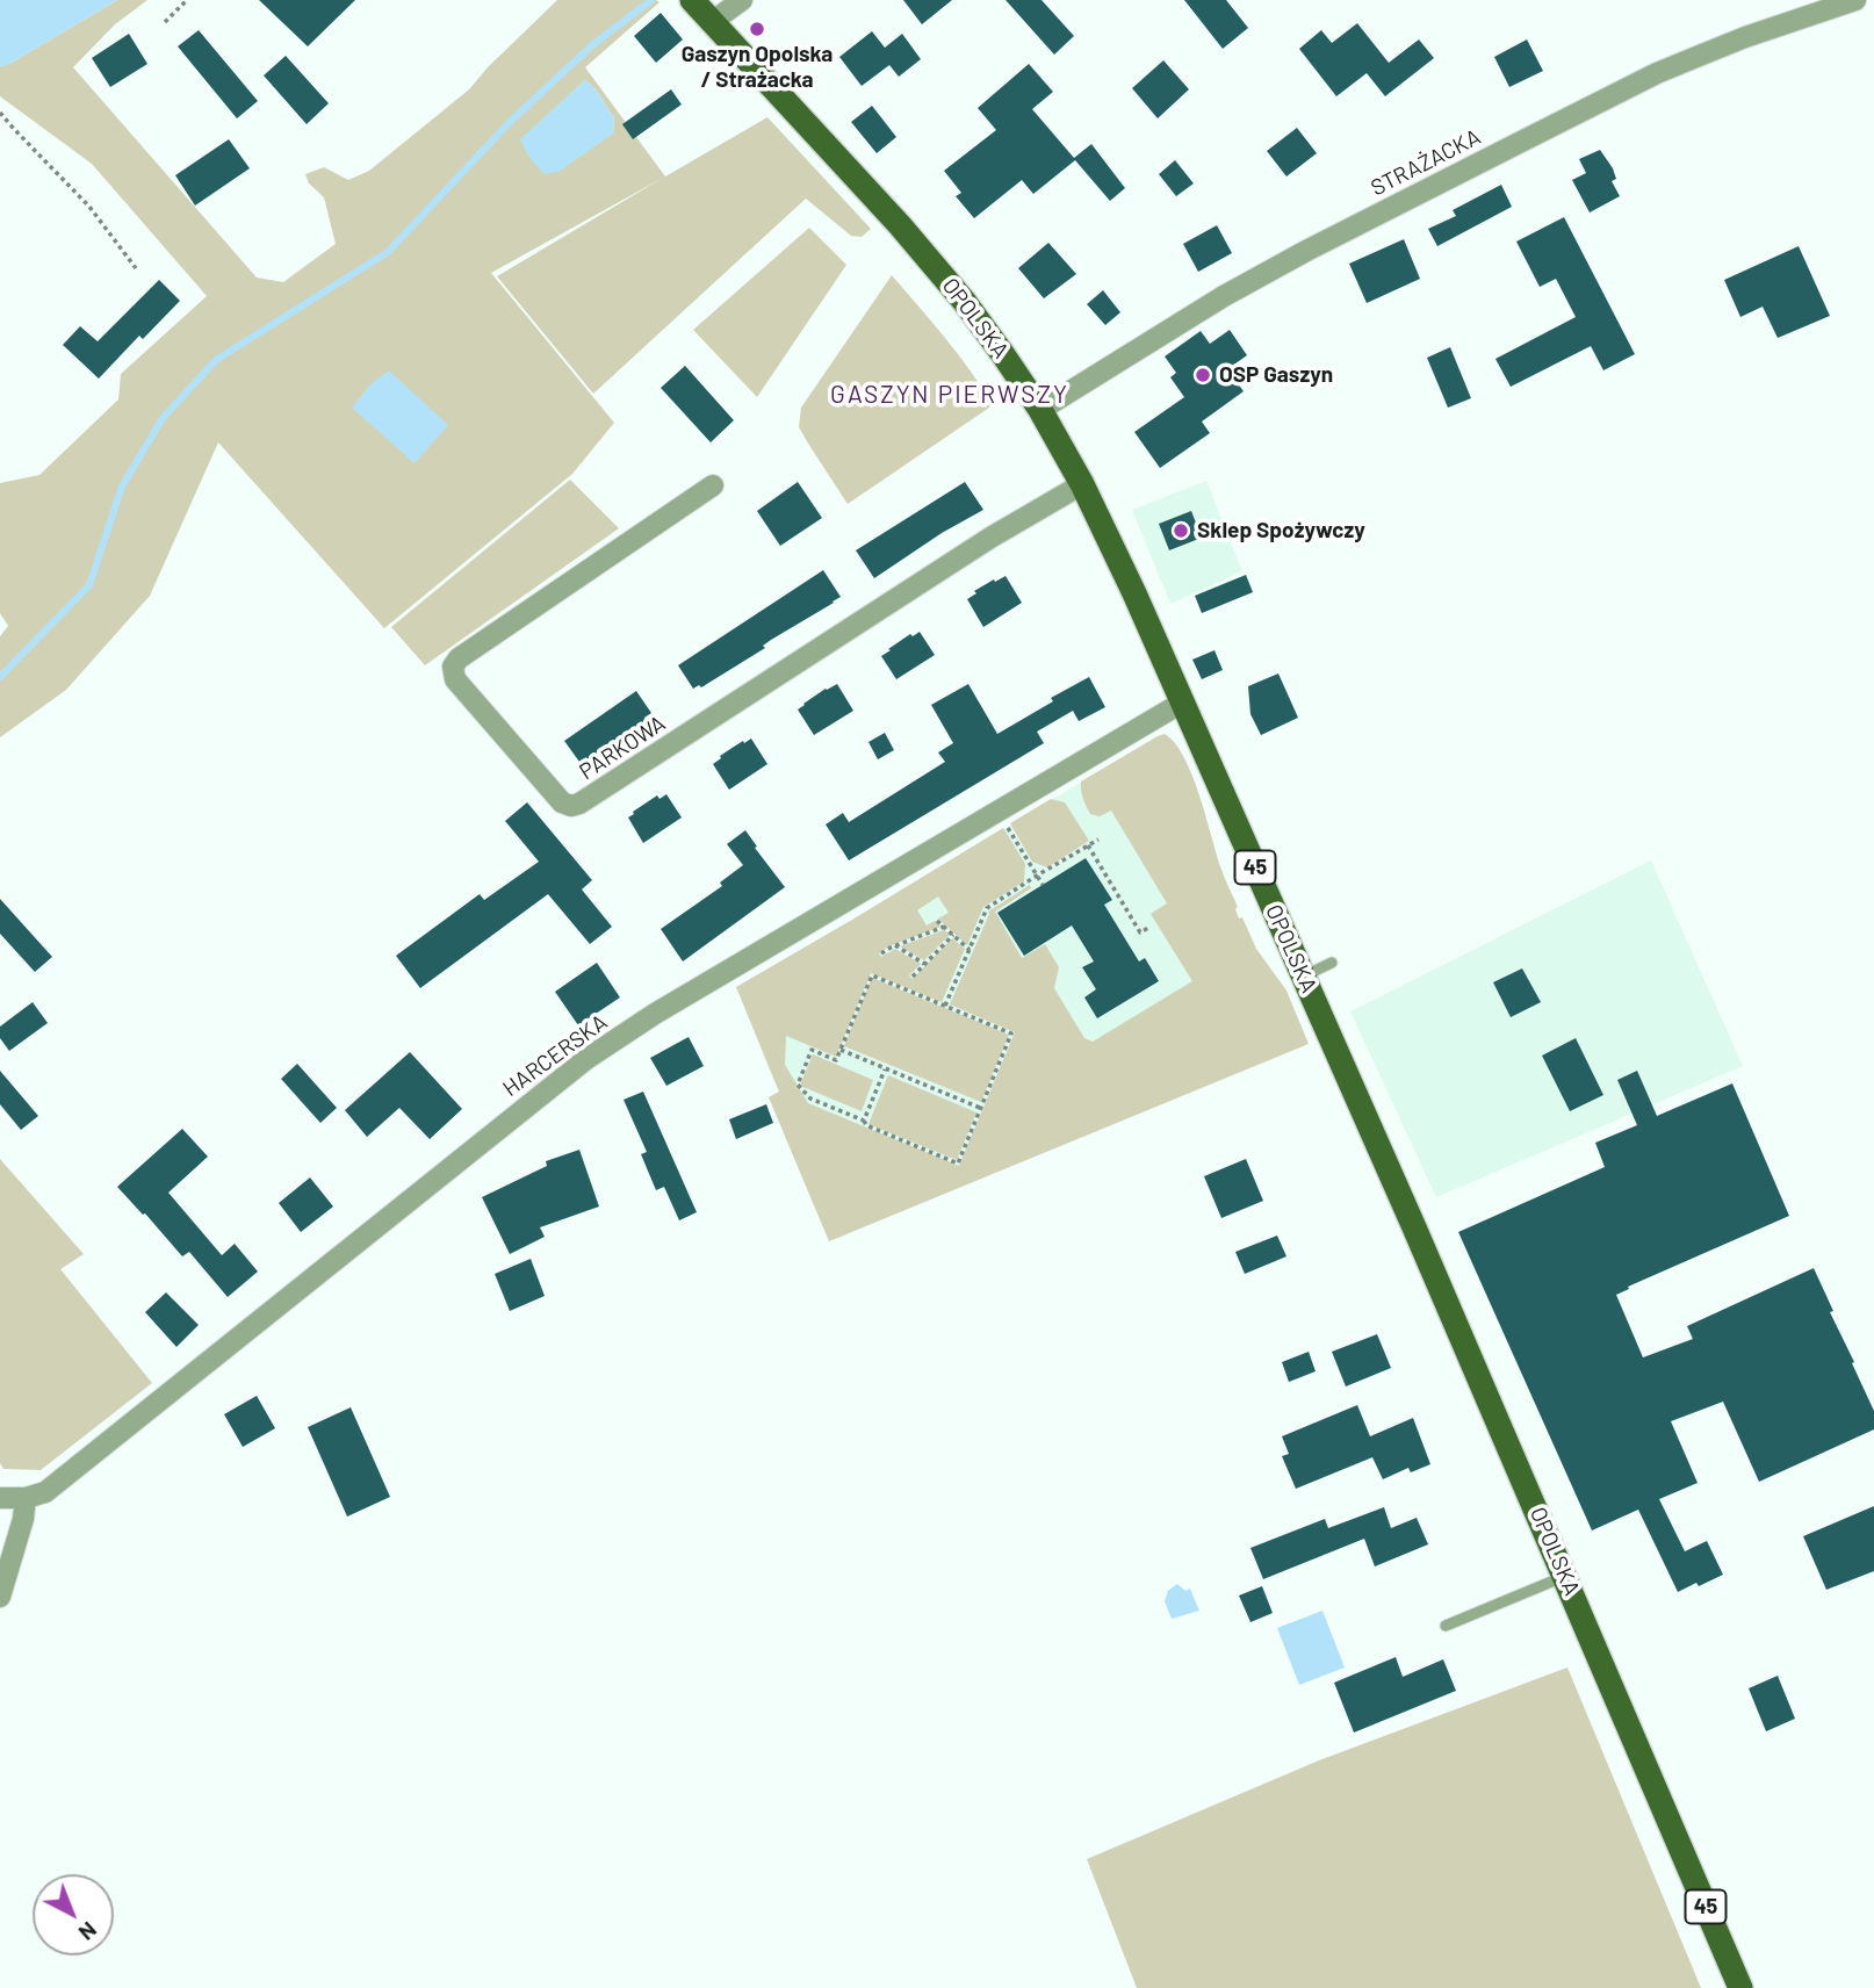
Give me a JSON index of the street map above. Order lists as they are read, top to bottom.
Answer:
{
  "streets": {
    "main road": ["OPOLSKA", "45"],
    "street": ["STRAŻACKA", "PARKOWA", "HARCERSKA"]
  },
  "crossings": [
    ["STRAŻACKA", "OPOLSKA"],
    ["OPOLSKA", "PARKOWA"],
    ["OPOLSKA", "HARCERSKA"]
  ],
  "districts": ["GASZYN PIERWSZY"],
  "places": ["Gaszyn Opolska / Strażacka", "OSP Gaszyn", "Sklep Spożywczy"],
  "north": "bottom right"
}
